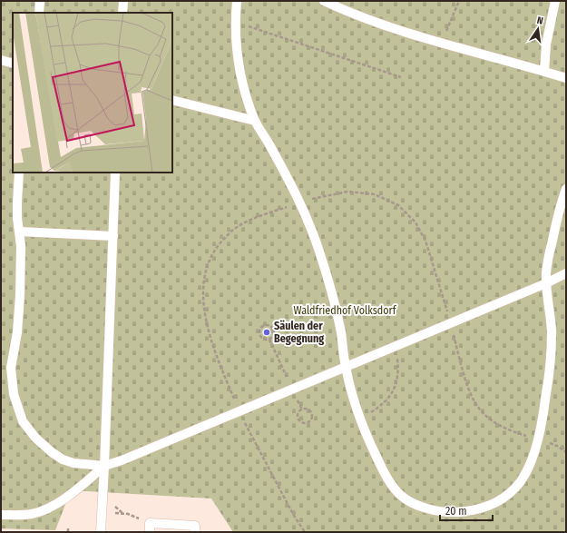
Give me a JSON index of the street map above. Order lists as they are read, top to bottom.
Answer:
{
  "parks": ["Waldfriedhof Volksdorf"],
  "places": ["Säulen der Begegnung"],
  "scale_bar": "20 m",
  "north": "top"
}
